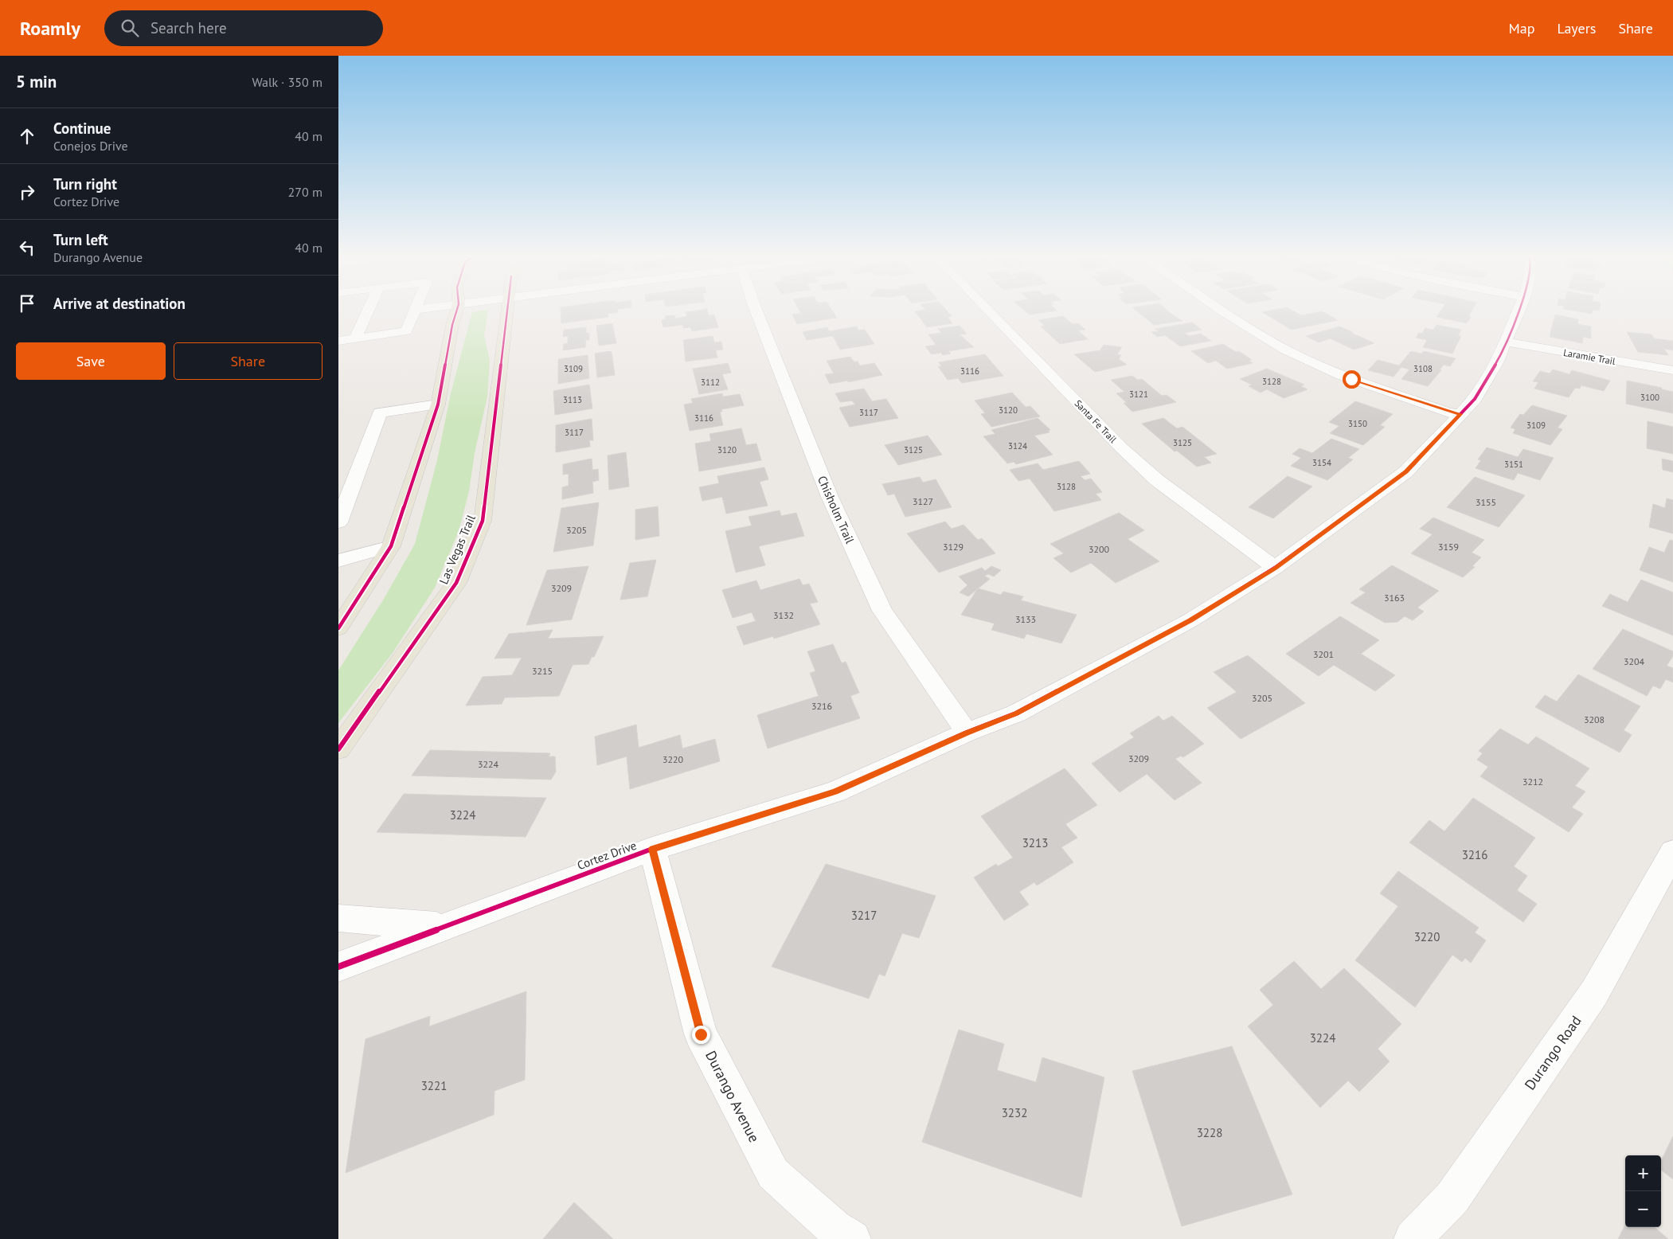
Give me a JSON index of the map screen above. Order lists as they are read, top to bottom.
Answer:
{
  "streets": {
    "main road": ["Las Vegas Trail"],
    "street": [
      "Laramie Trail",
      "Santa Fe Trail",
      "Chisholm Trail",
      "Cortez Drive",
      "Durango Road",
      "Durango Avenue"
    ]
  },
  "crossings": [
    ["Laramie Trail", "Cortez Drive"],
    ["Santa Fe Trail", "Cortez Drive"],
    ["Chisholm Trail", "Cortez Drive"],
    ["Cortez Drive", "Durango Avenue"]
  ],
  "house_numbers": [
    "3109",
    "3108",
    "3116",
    "3128",
    "3112",
    "3121",
    "3100",
    "3113",
    "3120",
    "3117",
    "3116",
    "3150",
    "3109",
    "3117",
    "3125",
    "3124",
    "3120",
    "3125",
    "3154",
    "3151",
    "3128",
    "3127",
    "3155",
    "3205",
    "3129",
    "3159",
    "3200",
    "3209",
    "3163",
    "3132",
    "3133",
    "3201",
    "3204",
    "3215",
    "3205",
    "3216",
    "3208",
    "3209",
    "3220",
    "3224",
    "3212",
    "3224",
    "3213",
    "3216",
    "3217",
    "3220",
    "3224",
    "3221",
    "3232",
    "3228"
  ],
  "page": {
    "header": "Roamly",
    "search": "Search here",
    "nav": ["Map", "Layers", "Share"],
    "heading": ["5 min", "Walk · 350 m"],
    "list": [
      ["Continue", "Conejos Drive", "40 m"],
      ["Turn right", "Cortez Drive", "270 m"],
      ["Turn left", "Durango Avenue", "40 m"],
      "Arrive at destination"
    ],
    "buttons": ["Save", "Share"],
    "map_buttons": ["+", "−"]
  }
}
